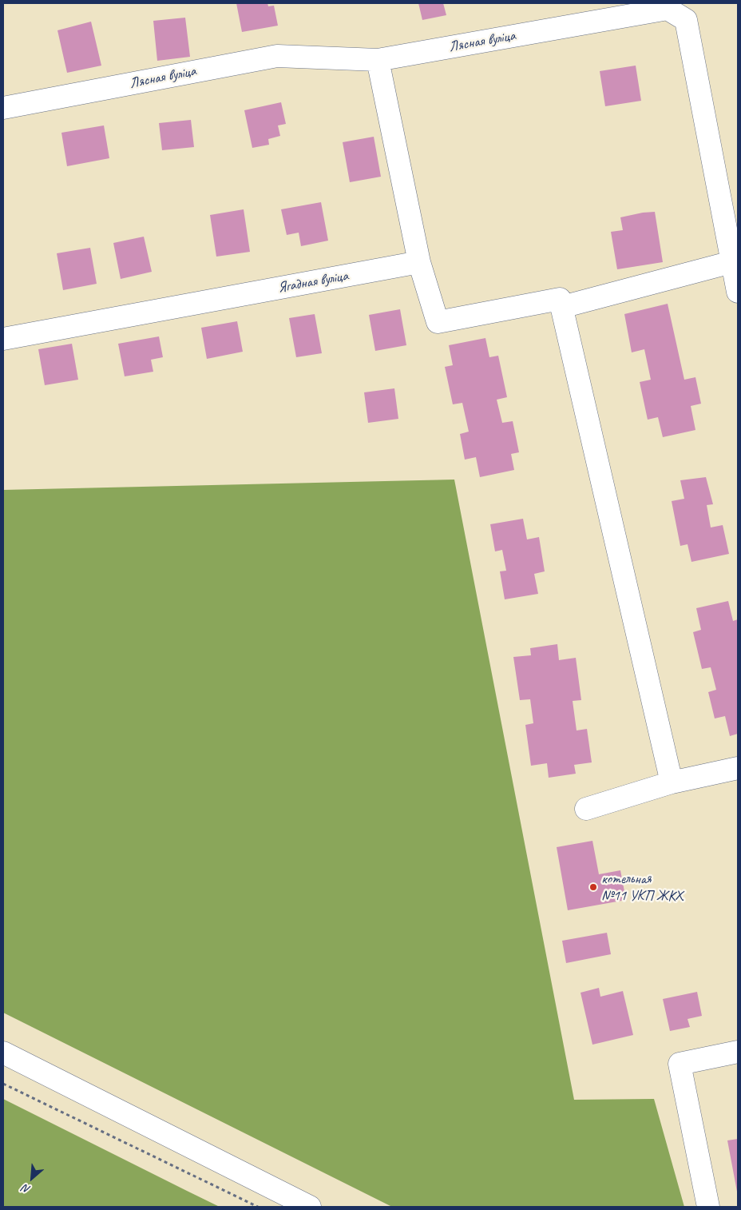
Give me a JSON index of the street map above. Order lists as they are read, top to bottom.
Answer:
{
  "streets": {
    "street": ["Лясная вуліца", "Ягадная вуліца"]
  },
  "places": ["котельная №11 УКП ЖКХ"],
  "north": "bottom left"
}
